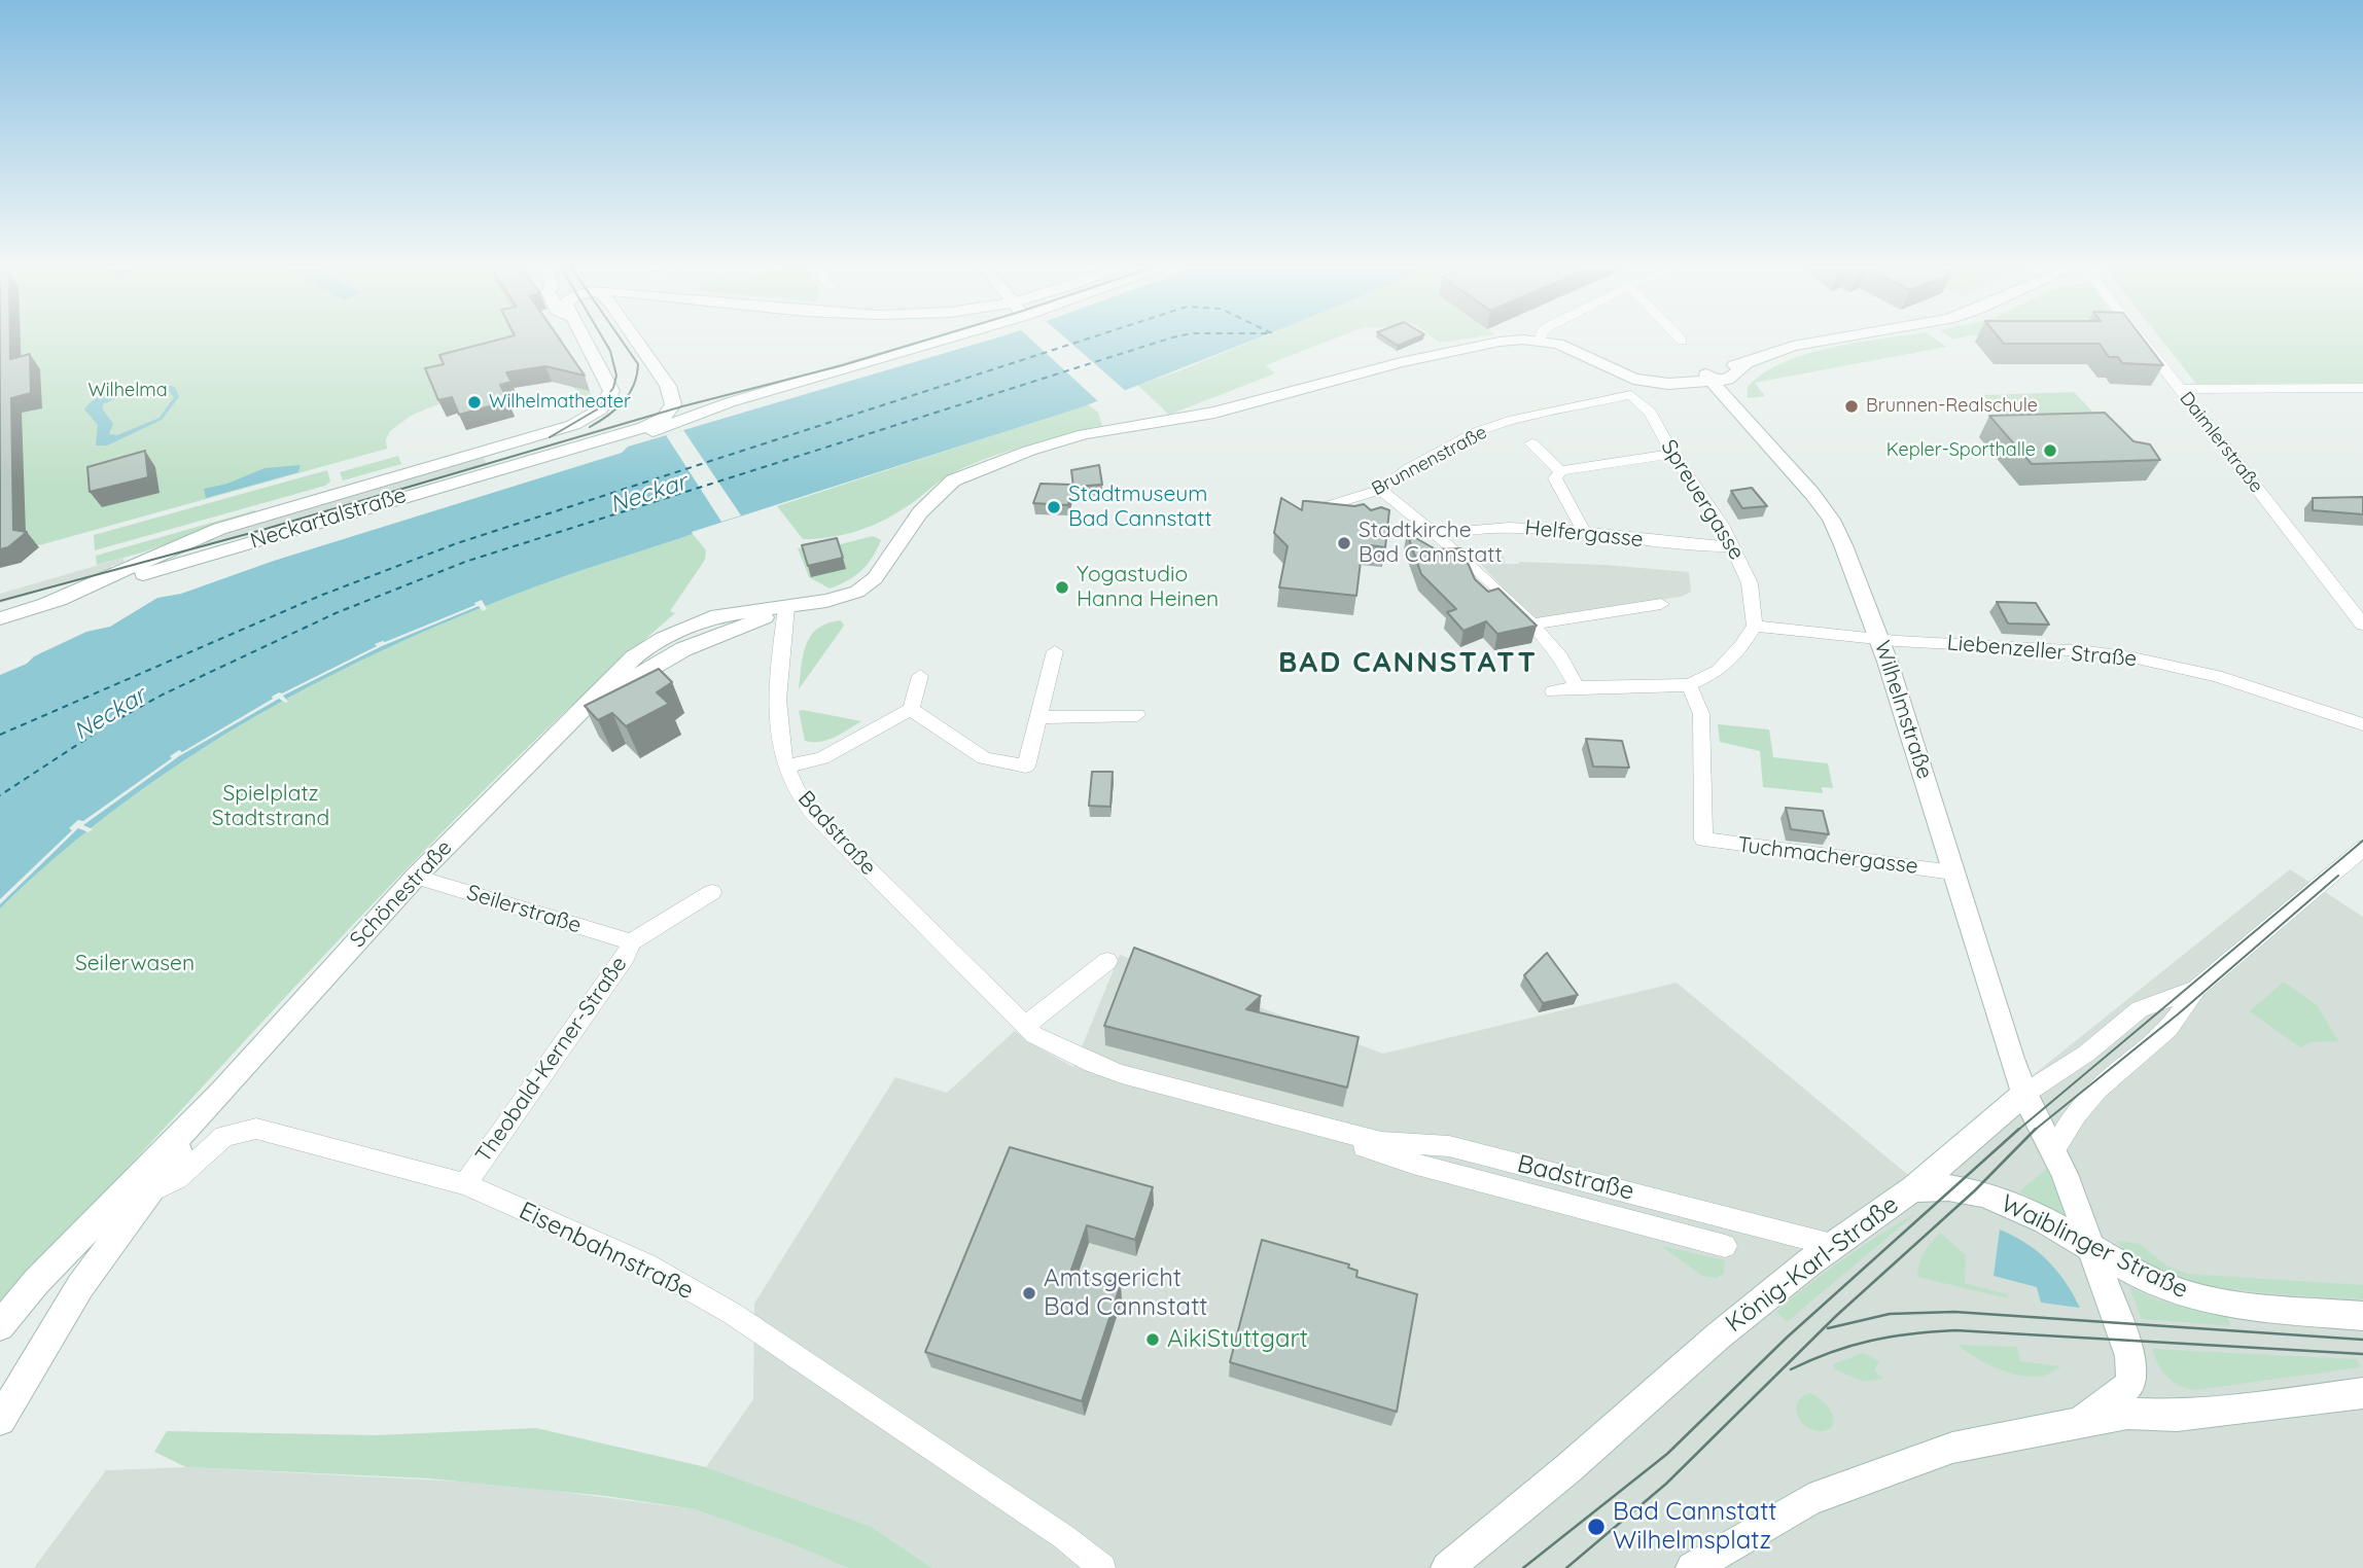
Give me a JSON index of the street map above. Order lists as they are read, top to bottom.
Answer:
{
  "streets": {
    "main road": [
      "Brunnenstraße",
      "Neckartalstraße",
      "Wilhelmstraße",
      "Schönestraße",
      "Waiblinger Straße",
      "König-Karl-Straße"
    ],
    "street": [
      "Daimlerstraße",
      "Spreuergasse",
      "Helfergasse",
      "Liebenzeller Straße",
      "Badstraße",
      "Tuchmachergasse",
      "Seilerstraße",
      "Theobald-Kerner-Straße",
      "Eisenbahnstraße"
    ]
  },
  "crossings": [
    ["Brunnenstraße", "Spreuergasse"],
    ["Brunnenstraße", "Wilhelmstraße"],
    ["Brunnenstraße", "Badstraße"],
    ["Brunnenstraße", "Schönestraße"],
    ["Spreuergasse", "Helfergasse"],
    ["Spreuergasse", "Liebenzeller Straße"],
    ["Liebenzeller Straße", "Wilhelmstraße"],
    ["Wilhelmstraße", "Tuchmachergasse"],
    ["Wilhelmstraße", "Waiblinger Straße"],
    ["Wilhelmstraße", "König-Karl-Straße"],
    ["Badstraße", "Schönestraße"],
    ["Badstraße", "König-Karl-Straße"],
    ["Schönestraße", "Seilerstraße"],
    ["Schönestraße", "Eisenbahnstraße"],
    ["Seilerstraße", "Theobald-Kerner-Straße"],
    ["Theobald-Kerner-Straße", "Eisenbahnstraße"],
    ["Waiblinger Straße", "König-Karl-Straße"]
  ],
  "districts": ["BAD CANNSTATT"],
  "water": ["Neckar"],
  "parks": ["Wilhelma", "Spielplatz Stadtstrand", "Seilerwasen"],
  "places": [
    "Wilhelmatheater",
    "Brunnen-Realschule",
    "Kepler-Sporthalle",
    "Stadtmuseum Bad Cannstatt",
    "Stadtkirche Bad Cannstatt",
    "Yogastudio Hanna Heinen",
    "Amtsgericht Bad Cannstatt",
    "AikiStuttgart",
    "Bad Cannstatt Wilhelmsplatz"
  ]
}
